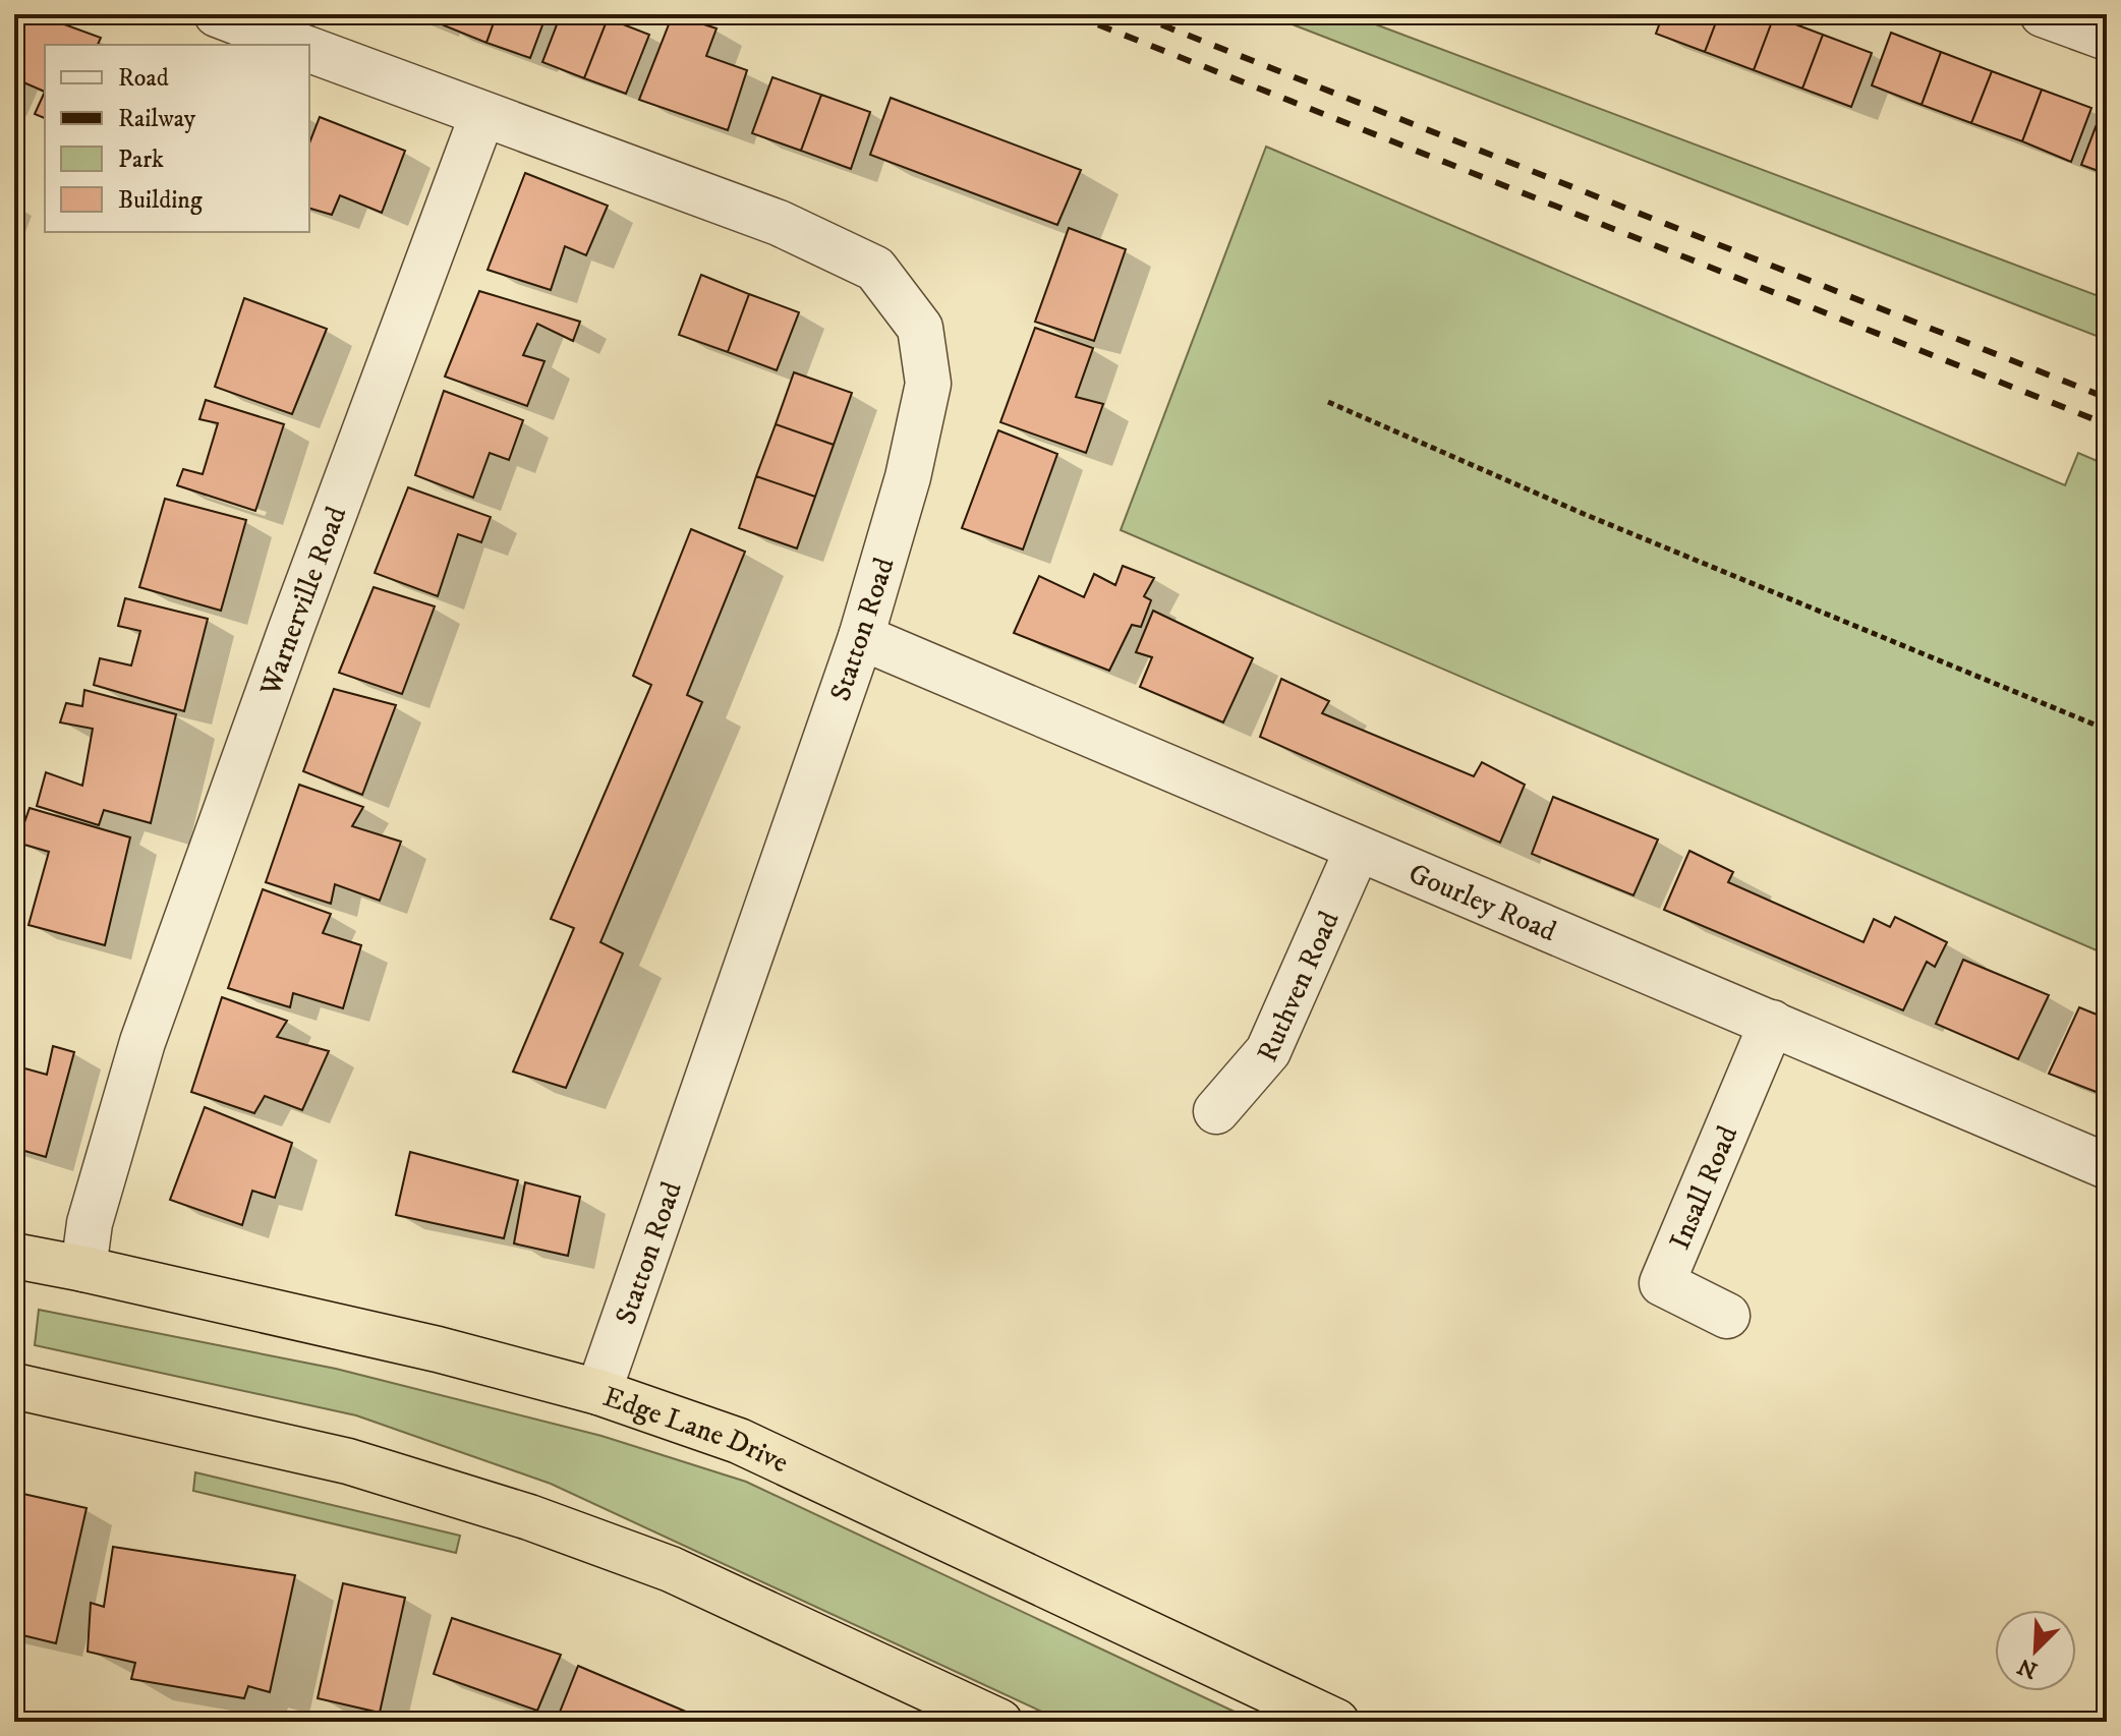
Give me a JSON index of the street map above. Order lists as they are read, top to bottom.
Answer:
{
  "streets": {
    "highway": ["Edge Lane Drive"],
    "street": [
      "Warnerville Road",
      "Statton Road",
      "Gourley Road",
      "Ruthven Road",
      "Insall Road"
    ]
  },
  "crossings": [
    ["Warnerville Road", "Statton Road"],
    ["Warnerville Road", "Edge Lane Drive"],
    ["Statton Road", "Gourley Road"],
    ["Statton Road", "Edge Lane Drive"],
    ["Gourley Road", "Ruthven Road"],
    ["Gourley Road", "Insall Road"]
  ],
  "legend": [
    "Road",
    "Railway",
    "Park",
    "Building"
  ],
  "north": "bottom left"
}
